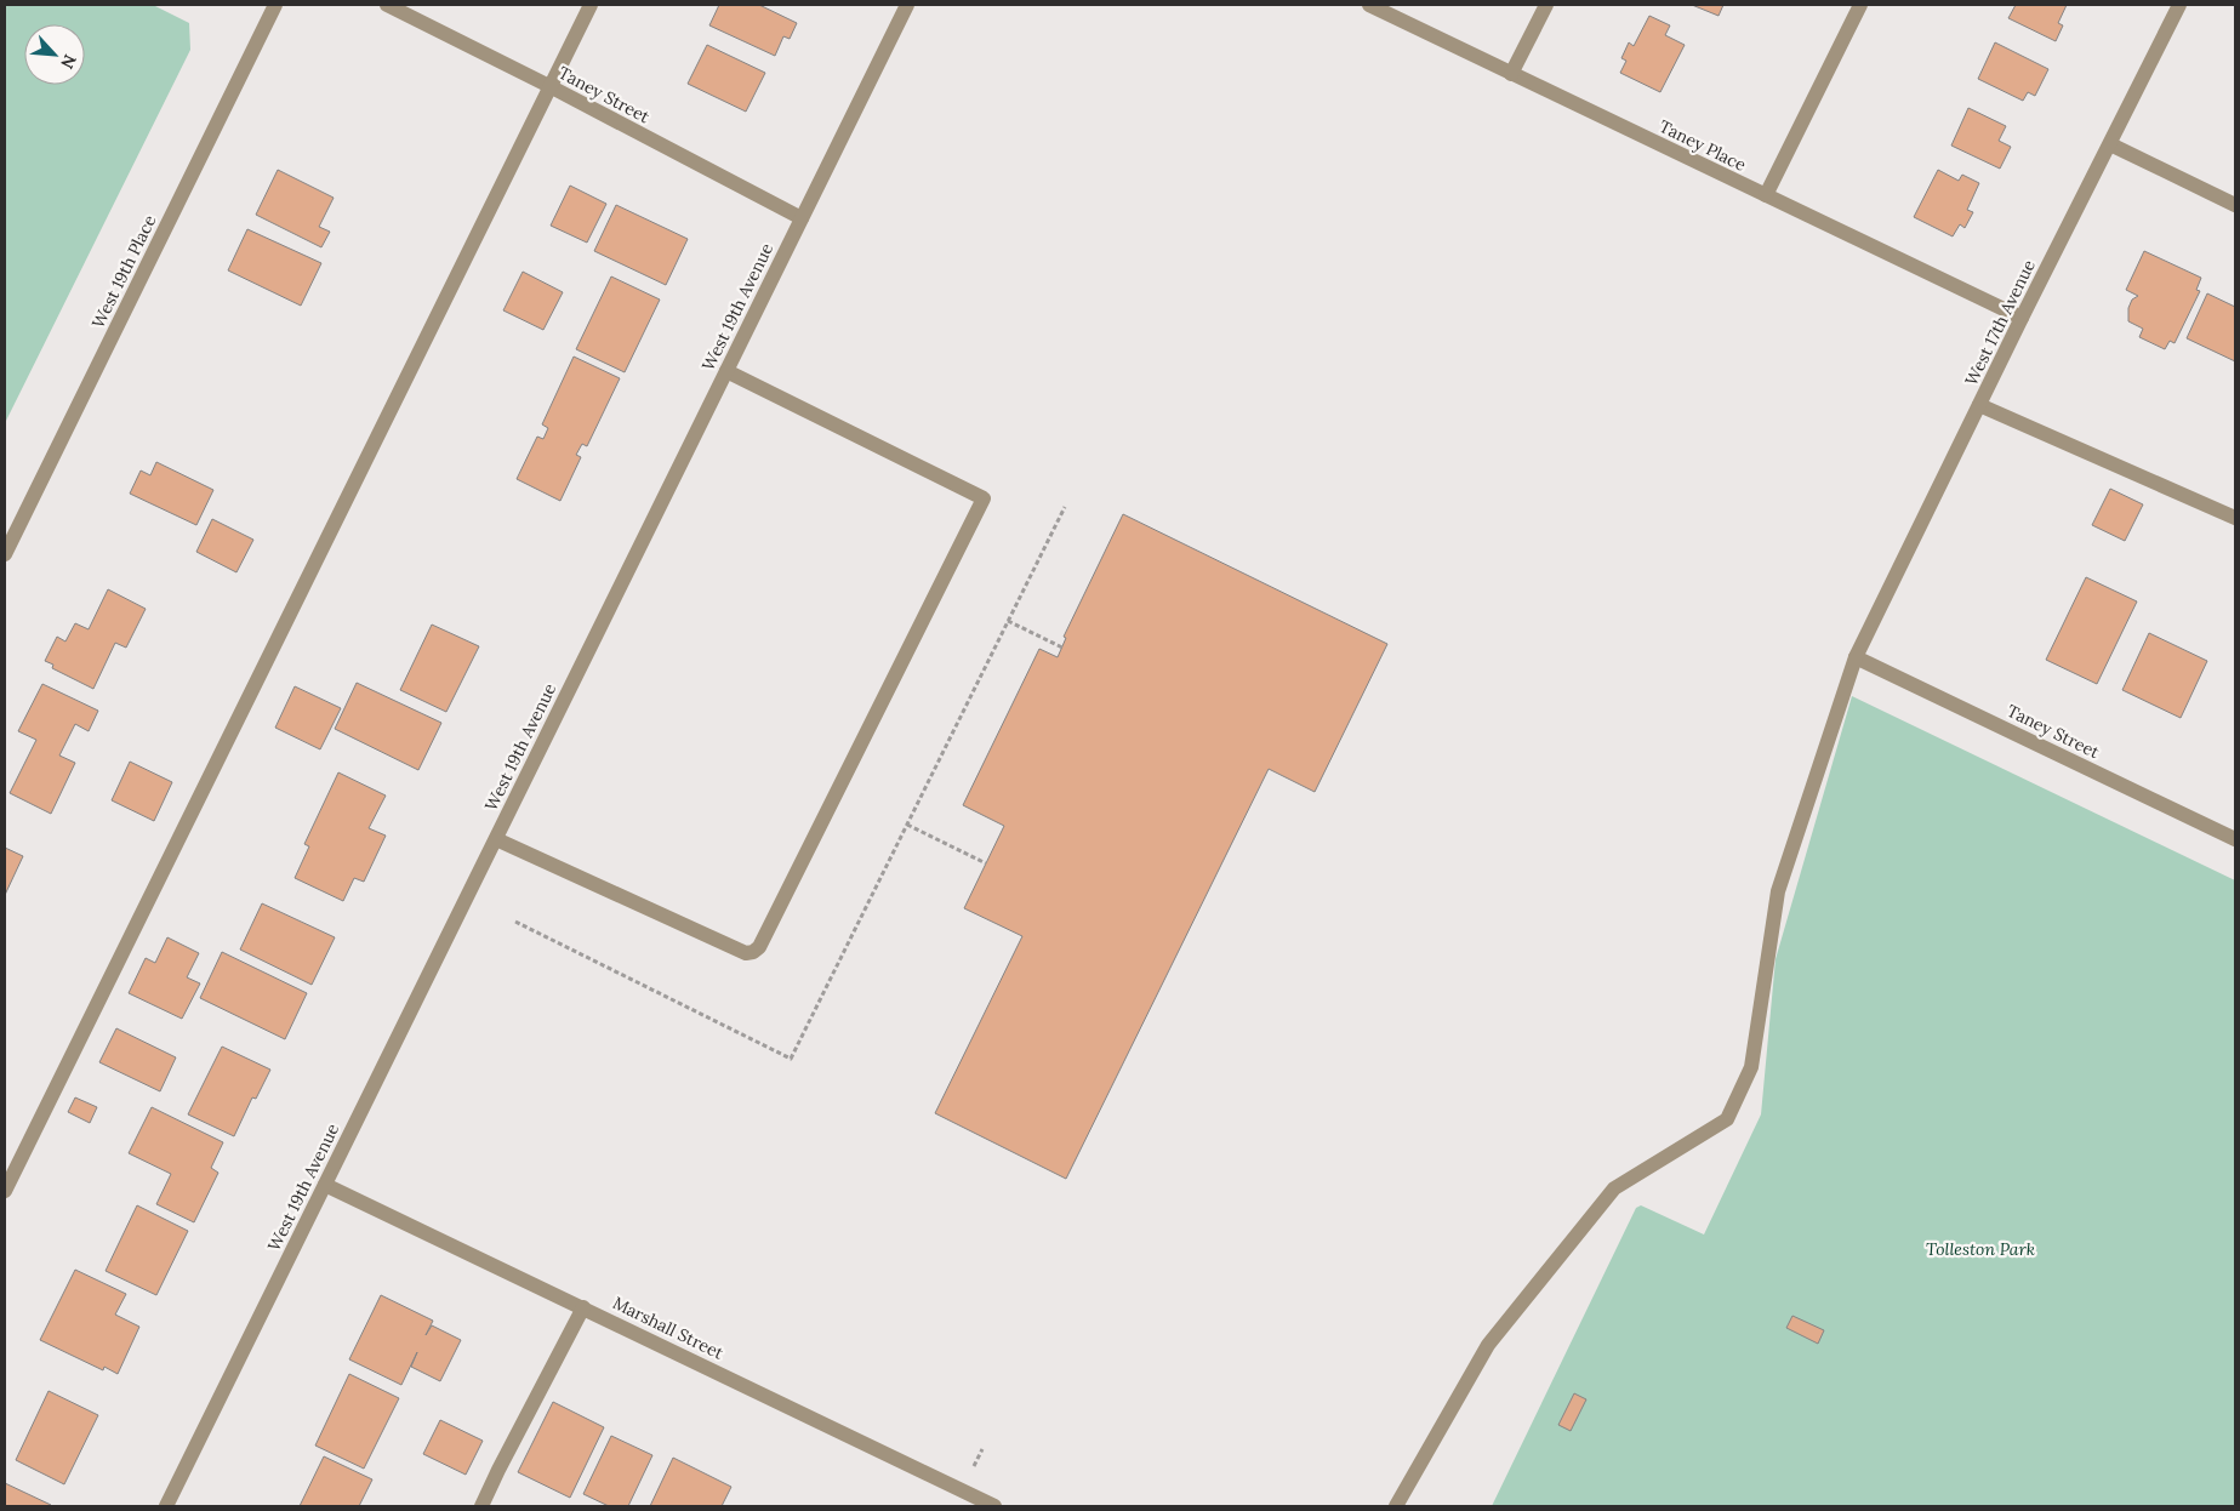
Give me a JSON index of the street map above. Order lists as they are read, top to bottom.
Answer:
{
  "streets": {
    "street": [
      "Taney Street",
      "Taney Place",
      "West 19th Place",
      "West 19th Avenue",
      "West 17th Avenue",
      "Marshall Street"
    ]
  },
  "crossings": [
    ["Taney Street", "West 19th Avenue"],
    ["Taney Street", "West 17th Avenue"],
    ["Taney Place", "West 17th Avenue"],
    ["West 19th Avenue", "Marshall Street"]
  ],
  "parks": ["Tolleston Park"],
  "north": "bottom right"
}
